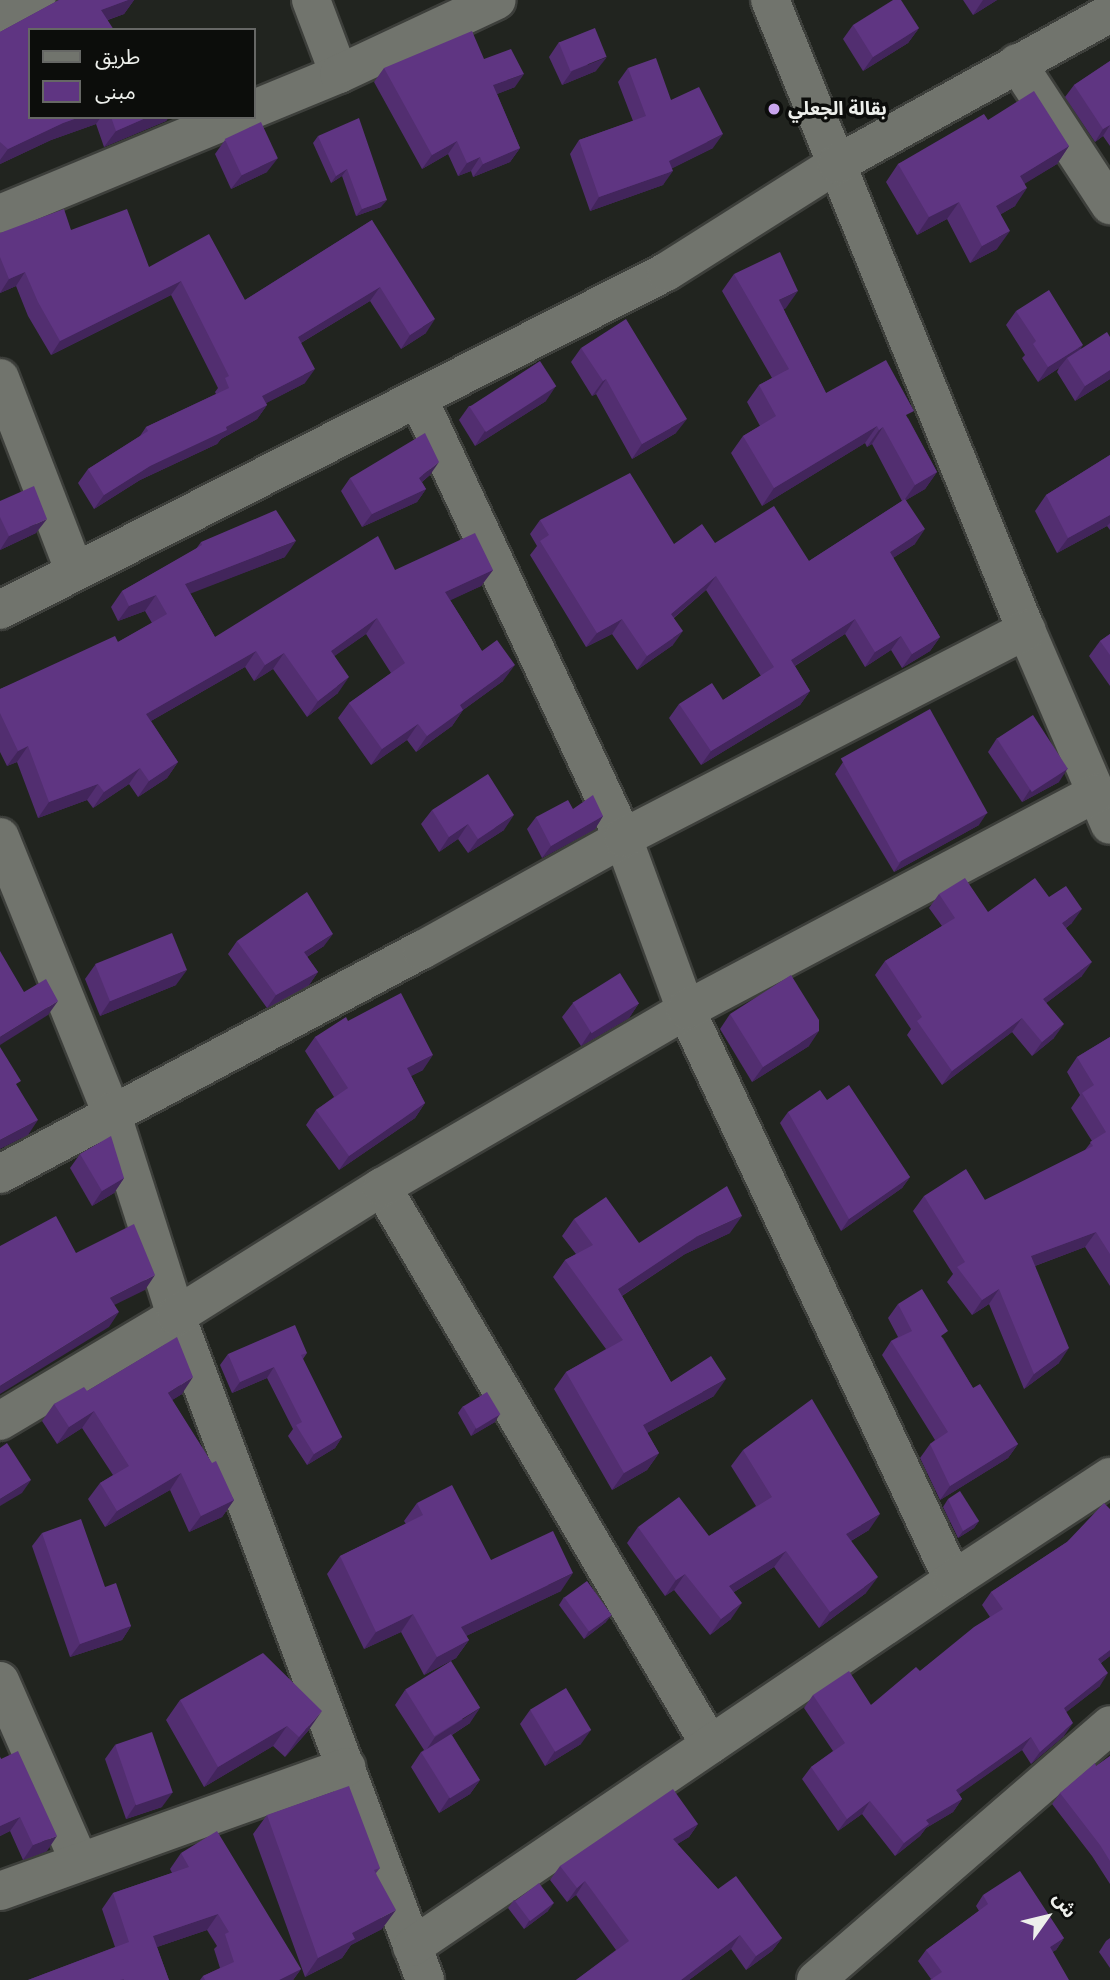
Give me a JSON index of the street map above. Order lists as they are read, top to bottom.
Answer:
{
  "places": ["بقالة الجعلي"],
  "legend": ["طريق", "مبنى"],
  "north": "top right"
}
